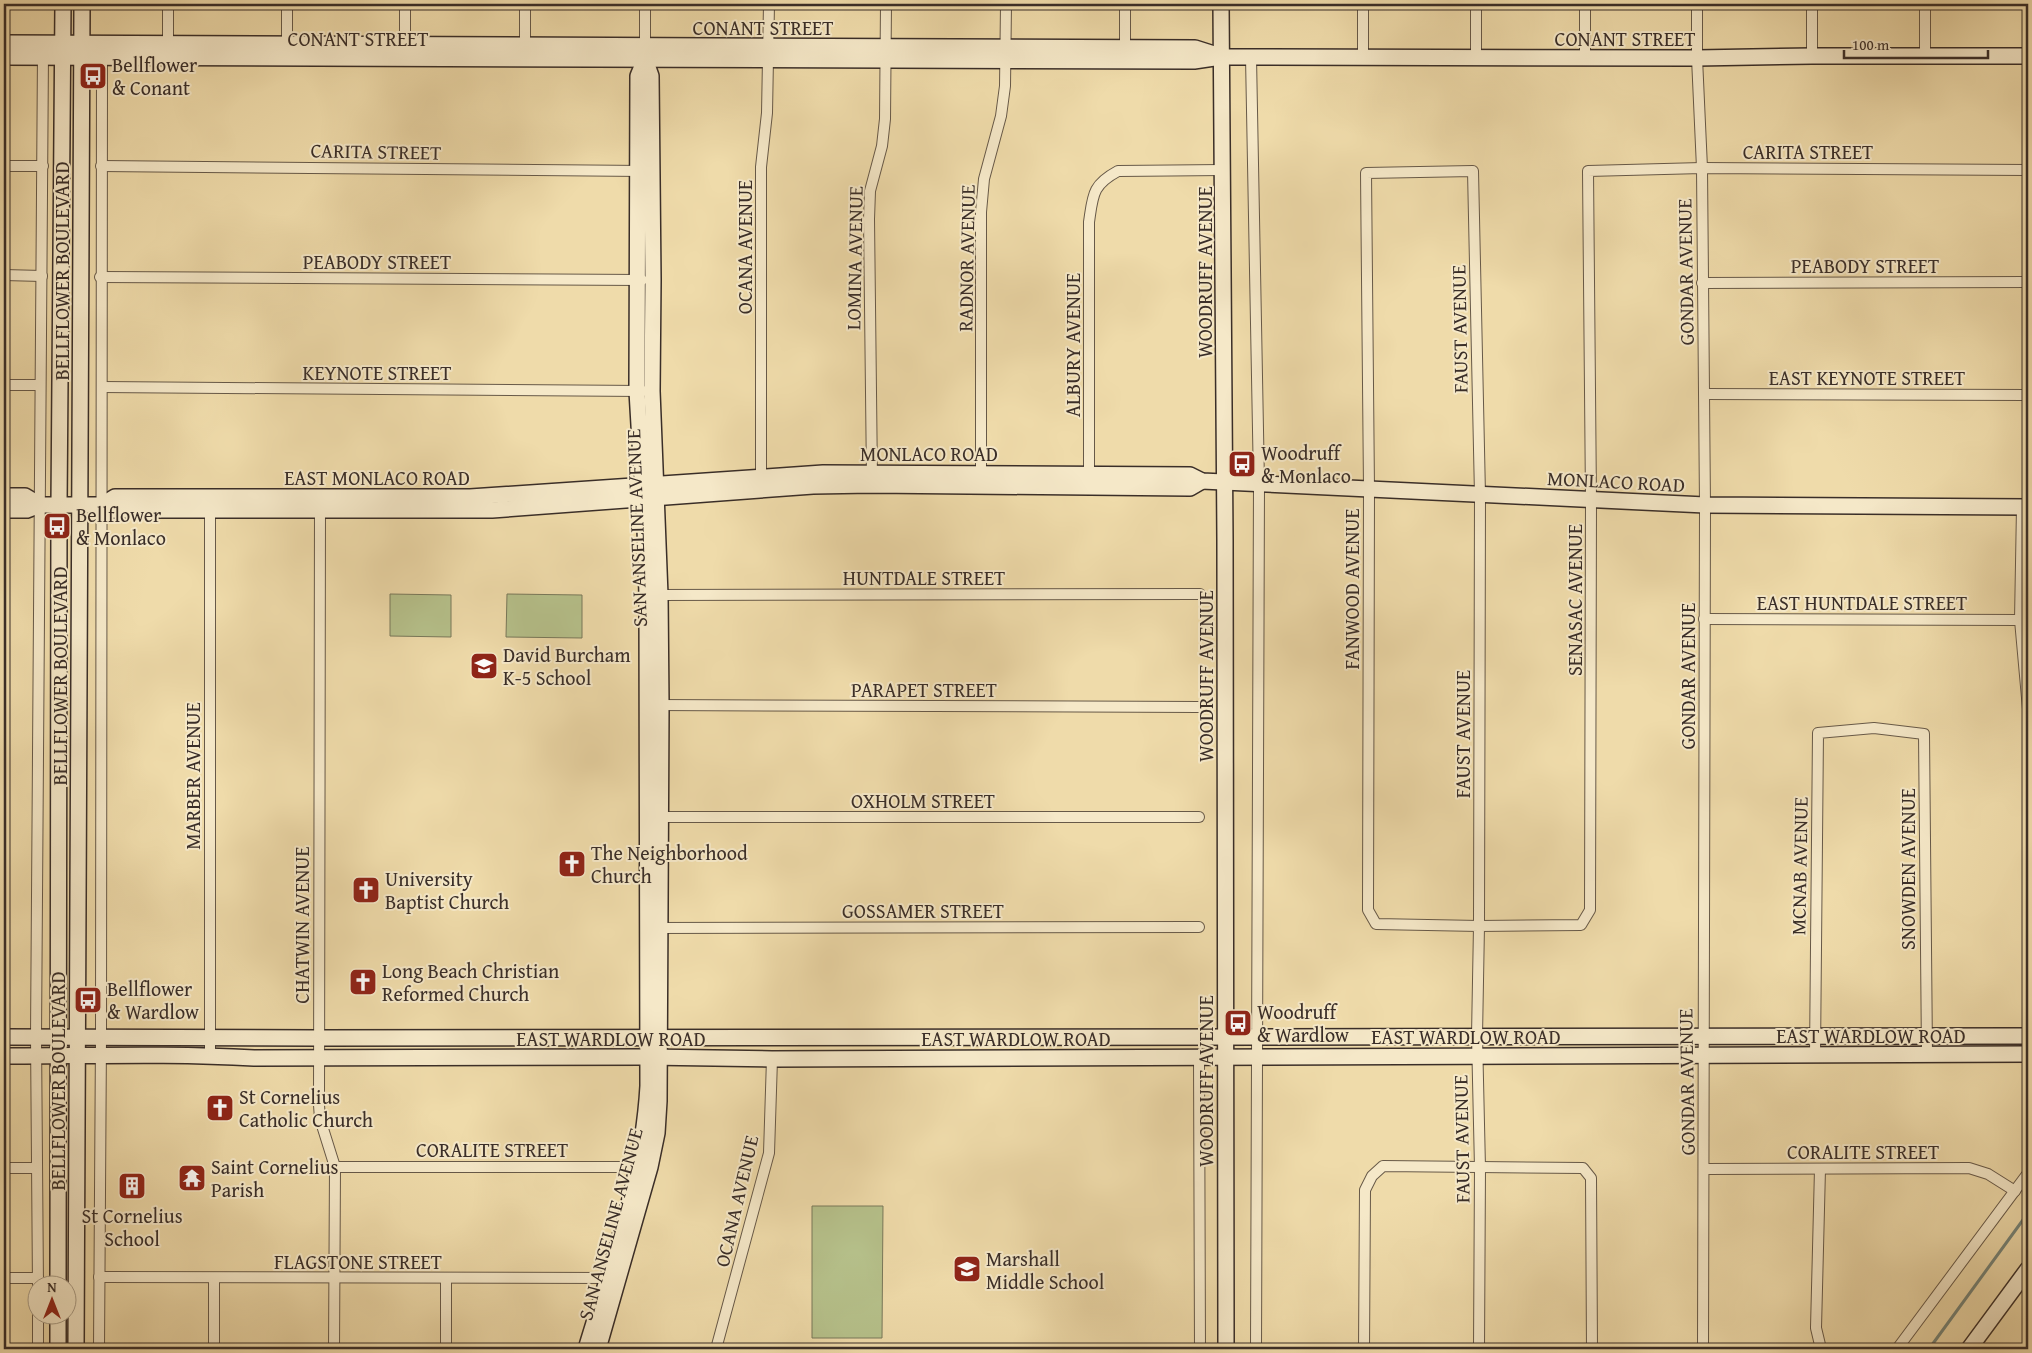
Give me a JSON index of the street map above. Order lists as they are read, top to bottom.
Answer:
{
  "streets": {
    "main road": [
      "CONANT STREET",
      "BELLFLOWER BOULEVARD",
      "WOODRUFF AVENUE",
      "MONLACO ROAD",
      "EAST MONLACO ROAD",
      "SAN ANSELINE AVENUE",
      "EAST WARDLOW ROAD"
    ],
    "street": [
      "CARITA STREET",
      "OCANA AVENUE",
      "LOMINA AVENUE",
      "RADNOR AVENUE",
      "PEABODY STREET",
      "GONDAR AVENUE",
      "FAUST AVENUE",
      "ALBURY AVENUE",
      "KEYNOTE STREET",
      "EAST KEYNOTE STREET",
      "HUNTDALE STREET",
      "FANWOOD AVENUE",
      "SENASAC AVENUE",
      "EAST HUNTDALE STREET",
      "PARAPET STREET",
      "MARBER AVENUE",
      "OXHOLM STREET",
      "MCNAB AVENUE",
      "SNOWDEN AVENUE",
      "GOSSAMER STREET",
      "CHATWIN AVENUE",
      "CORALITE STREET",
      "FLAGSTONE STREET"
    ]
  },
  "crossings": [
    ["CONANT STREET", "OCANA AVENUE"],
    ["CONANT STREET", "LOMINA AVENUE"],
    ["CONANT STREET", "RADNOR AVENUE"],
    ["CONANT STREET", "BELLFLOWER BOULEVARD"],
    ["CONANT STREET", "WOODRUFF AVENUE"],
    ["CONANT STREET", "GONDAR AVENUE"],
    ["CONANT STREET", "SAN ANSELINE AVENUE"],
    ["CARITA STREET", "BELLFLOWER BOULEVARD"],
    ["CARITA STREET", "GONDAR AVENUE"],
    ["CARITA STREET", "SAN ANSELINE AVENUE"],
    ["CARITA STREET", "SENASAC AVENUE"],
    ["OCANA AVENUE", "MONLACO ROAD"],
    ["OCANA AVENUE", "EAST WARDLOW ROAD"],
    ["LOMINA AVENUE", "MONLACO ROAD"],
    ["RADNOR AVENUE", "MONLACO ROAD"],
    ["PEABODY STREET", "BELLFLOWER BOULEVARD"],
    ["PEABODY STREET", "GONDAR AVENUE"],
    ["PEABODY STREET", "SAN ANSELINE AVENUE"],
    ["BELLFLOWER BOULEVARD", "KEYNOTE STREET"],
    ["BELLFLOWER BOULEVARD", "EAST MONLACO ROAD"],
    ["BELLFLOWER BOULEVARD", "EAST WARDLOW ROAD"],
    ["BELLFLOWER BOULEVARD", "FLAGSTONE STREET"],
    ["WOODRUFF AVENUE", "ALBURY AVENUE"],
    ["WOODRUFF AVENUE", "MONLACO ROAD"],
    ["WOODRUFF AVENUE", "EAST WARDLOW ROAD"],
    ["GONDAR AVENUE", "EAST KEYNOTE STREET"],
    ["GONDAR AVENUE", "MONLACO ROAD"],
    ["GONDAR AVENUE", "EAST HUNTDALE STREET"],
    ["GONDAR AVENUE", "EAST WARDLOW ROAD"],
    ["GONDAR AVENUE", "CORALITE STREET"],
    ["FAUST AVENUE", "MONLACO ROAD"],
    ["FAUST AVENUE", "FANWOOD AVENUE"],
    ["FAUST AVENUE", "SENASAC AVENUE"],
    ["FAUST AVENUE", "EAST WARDLOW ROAD"],
    ["ALBURY AVENUE", "MONLACO ROAD"],
    ["KEYNOTE STREET", "SAN ANSELINE AVENUE"],
    ["MONLACO ROAD", "EAST MONLACO ROAD"],
    ["MONLACO ROAD", "SAN ANSELINE AVENUE"],
    ["MONLACO ROAD", "FANWOOD AVENUE"],
    ["MONLACO ROAD", "SENASAC AVENUE"],
    ["EAST MONLACO ROAD", "SAN ANSELINE AVENUE"],
    ["EAST MONLACO ROAD", "MARBER AVENUE"],
    ["EAST MONLACO ROAD", "CHATWIN AVENUE"],
    ["SAN ANSELINE AVENUE", "HUNTDALE STREET"],
    ["SAN ANSELINE AVENUE", "PARAPET STREET"],
    ["SAN ANSELINE AVENUE", "OXHOLM STREET"],
    ["SAN ANSELINE AVENUE", "GOSSAMER STREET"],
    ["SAN ANSELINE AVENUE", "EAST WARDLOW ROAD"],
    ["SAN ANSELINE AVENUE", "CORALITE STREET"],
    ["SAN ANSELINE AVENUE", "FLAGSTONE STREET"],
    ["FANWOOD AVENUE", "SENASAC AVENUE"],
    ["MARBER AVENUE", "EAST WARDLOW ROAD"],
    ["MCNAB AVENUE", "SNOWDEN AVENUE"],
    ["MCNAB AVENUE", "EAST WARDLOW ROAD"],
    ["SNOWDEN AVENUE", "EAST WARDLOW ROAD"],
    ["CHATWIN AVENUE", "EAST WARDLOW ROAD"],
    ["CHATWIN AVENUE", "CORALITE STREET"],
    ["CHATWIN AVENUE", "FLAGSTONE STREET"]
  ],
  "places": {
    "bus stop": [
      "Bellflower & Conant",
      "Woodruff & Monlaco",
      "Bellflower & Monlaco",
      "Bellflower & Wardlow",
      "Woodruff & Wardlow"
    ],
    "school or university": ["David Burcham K-5 School", "Marshall Middle School"],
    "church": [
      "The Neighborhood Church",
      "University Baptist Church",
      "Long Beach Christian Reformed Church",
      "St Cornelius Catholic Church"
    ],
    "temple": ["Saint Cornelius Parish"],
    "building": ["St Cornelius School"]
  },
  "scale_bar": "100 m",
  "north": "top"
}
